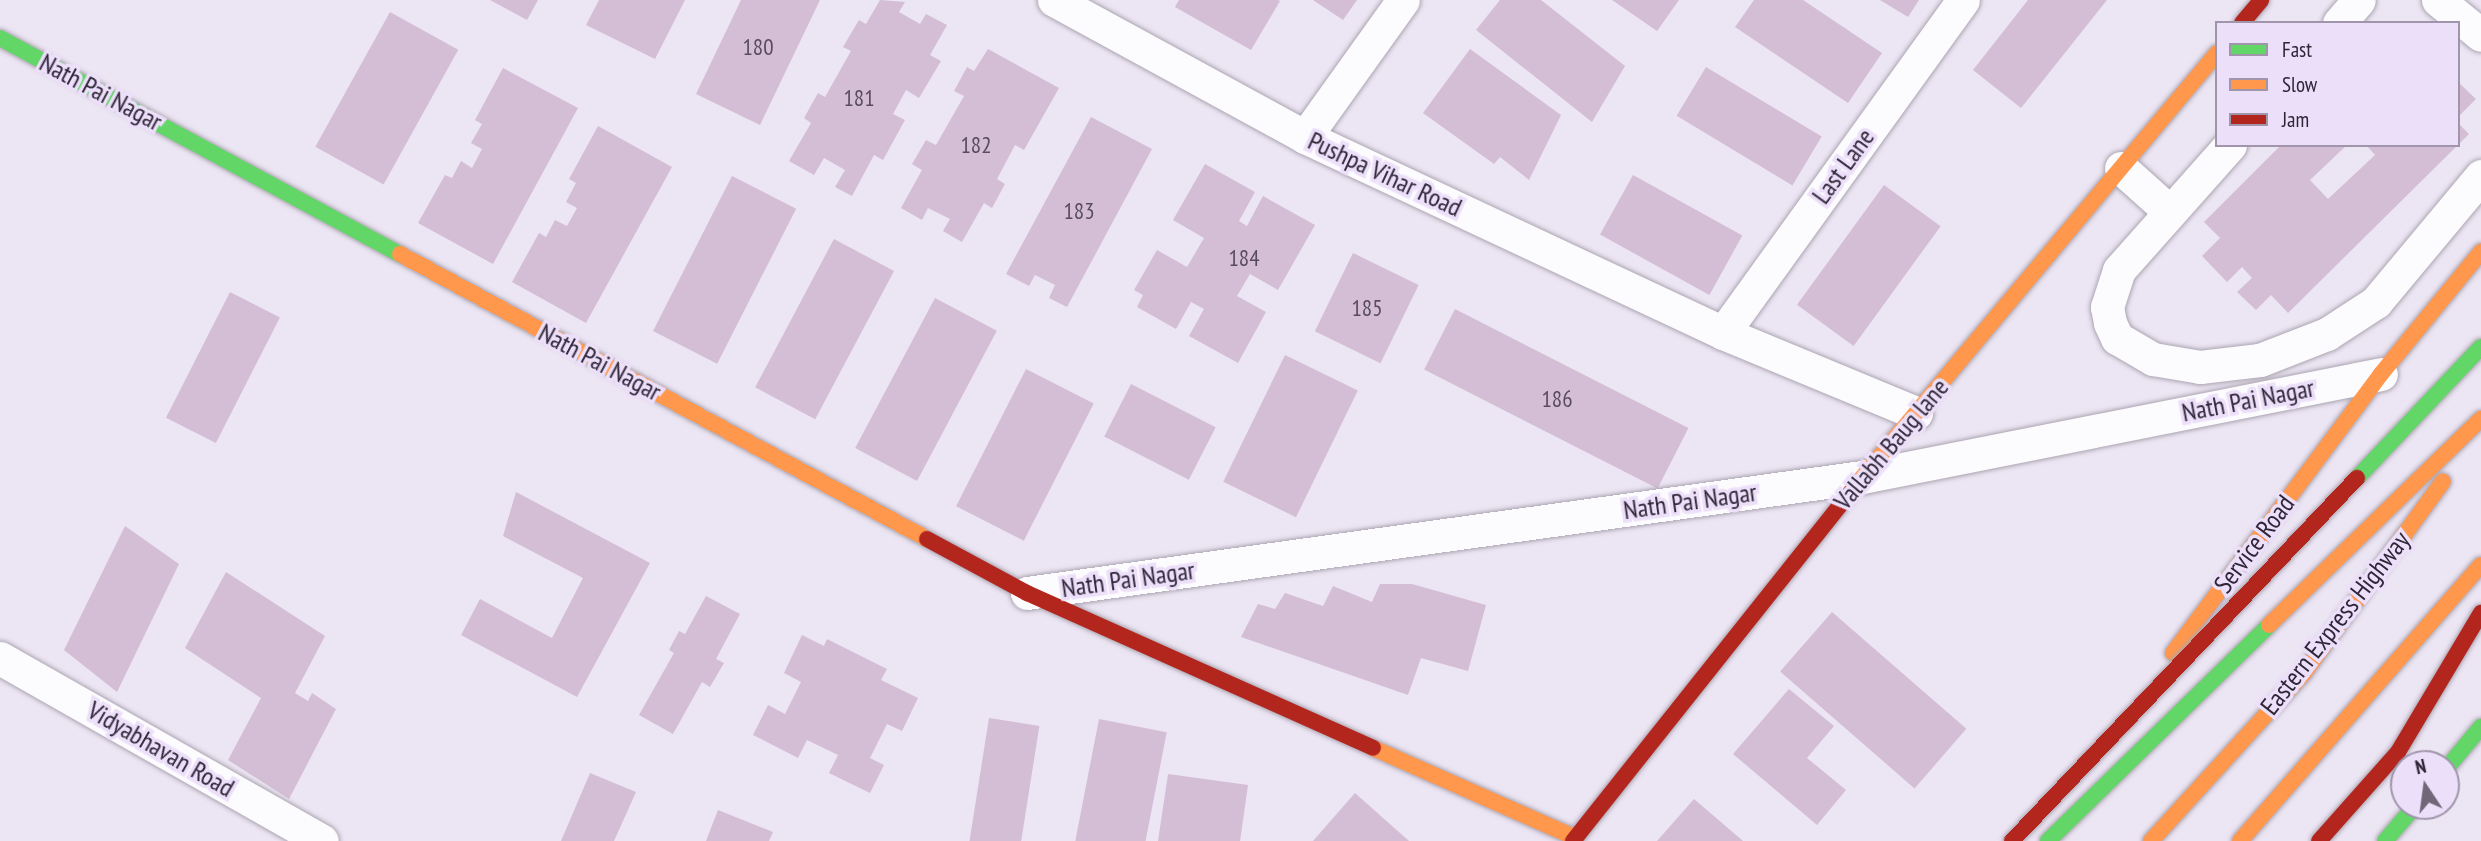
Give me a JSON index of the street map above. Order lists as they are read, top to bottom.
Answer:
{
  "streets": {
    "main road": [
      "Nath Pai Nagar",
      "Vallabh Baug lane",
      "Service Road",
      "Eastern Express Highway"
    ],
    "street": ["Last Lane", "Pushpa Vihar Road", "Vidyabhavan Road"]
  },
  "crossings": [
    ["Nath Pai Nagar", "Vallabh Baug lane"],
    ["Nath Pai Nagar", "Service Road"],
    ["Last Lane", "Pushpa Vihar Road"],
    ["Pushpa Vihar Road", "Vallabh Baug lane"]
  ],
  "house_numbers": [
    "180",
    "181",
    "182",
    "183",
    "184",
    "185",
    "186"
  ],
  "legend": ["Fast", "Slow", "Jam"],
  "north": "top"
}
